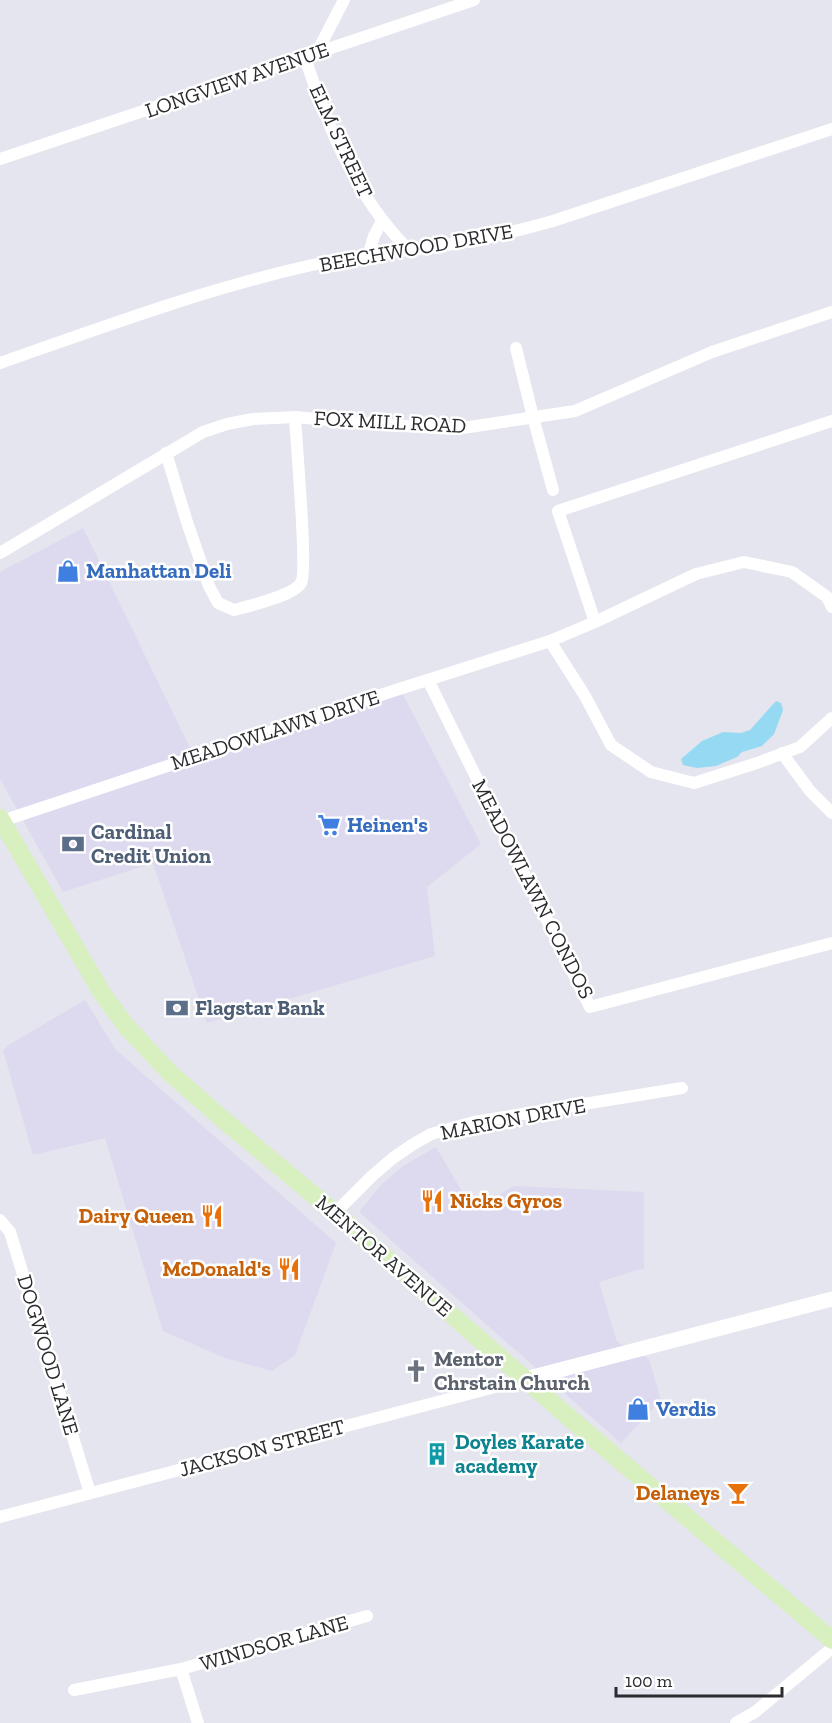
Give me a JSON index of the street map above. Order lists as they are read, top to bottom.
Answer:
{
  "streets": {
    "main road": ["MENTOR AVENUE"],
    "street": [
      "LONGVIEW AVENUE",
      "ELM STREET",
      "BEECHWOOD DRIVE",
      "FOX MILL ROAD",
      "MEADOWLAWN DRIVE",
      "MEADOWLAWN CONDOS",
      "MARION DRIVE",
      "DOGWOOD LANE",
      "JACKSON STREET",
      "WINDSOR LANE"
    ]
  },
  "crossings": [
    ["LONGVIEW AVENUE", "ELM STREET"],
    ["ELM STREET", "BEECHWOOD DRIVE"],
    ["MEADOWLAWN DRIVE", "MEADOWLAWN CONDOS"],
    ["MEADOWLAWN DRIVE", "MENTOR AVENUE"],
    ["MARION DRIVE", "MENTOR AVENUE"],
    ["MENTOR AVENUE", "JACKSON STREET"],
    ["DOGWOOD LANE", "JACKSON STREET"]
  ],
  "places": {
    "shop": ["Manhattan Deli", "Verdis"],
    "supermarket": ["Heinen's"],
    "bank": ["Cardinal Credit Union", "Flagstar Bank"],
    "restaurant": ["Nicks Gyros", "Dairy Queen", "McDonald's"],
    "church": ["Mentor Chrstain Church"],
    "building": ["Doyles Karate academy"],
    "bar": ["Delaneys"]
  },
  "scale_bar": "100 m"
}
